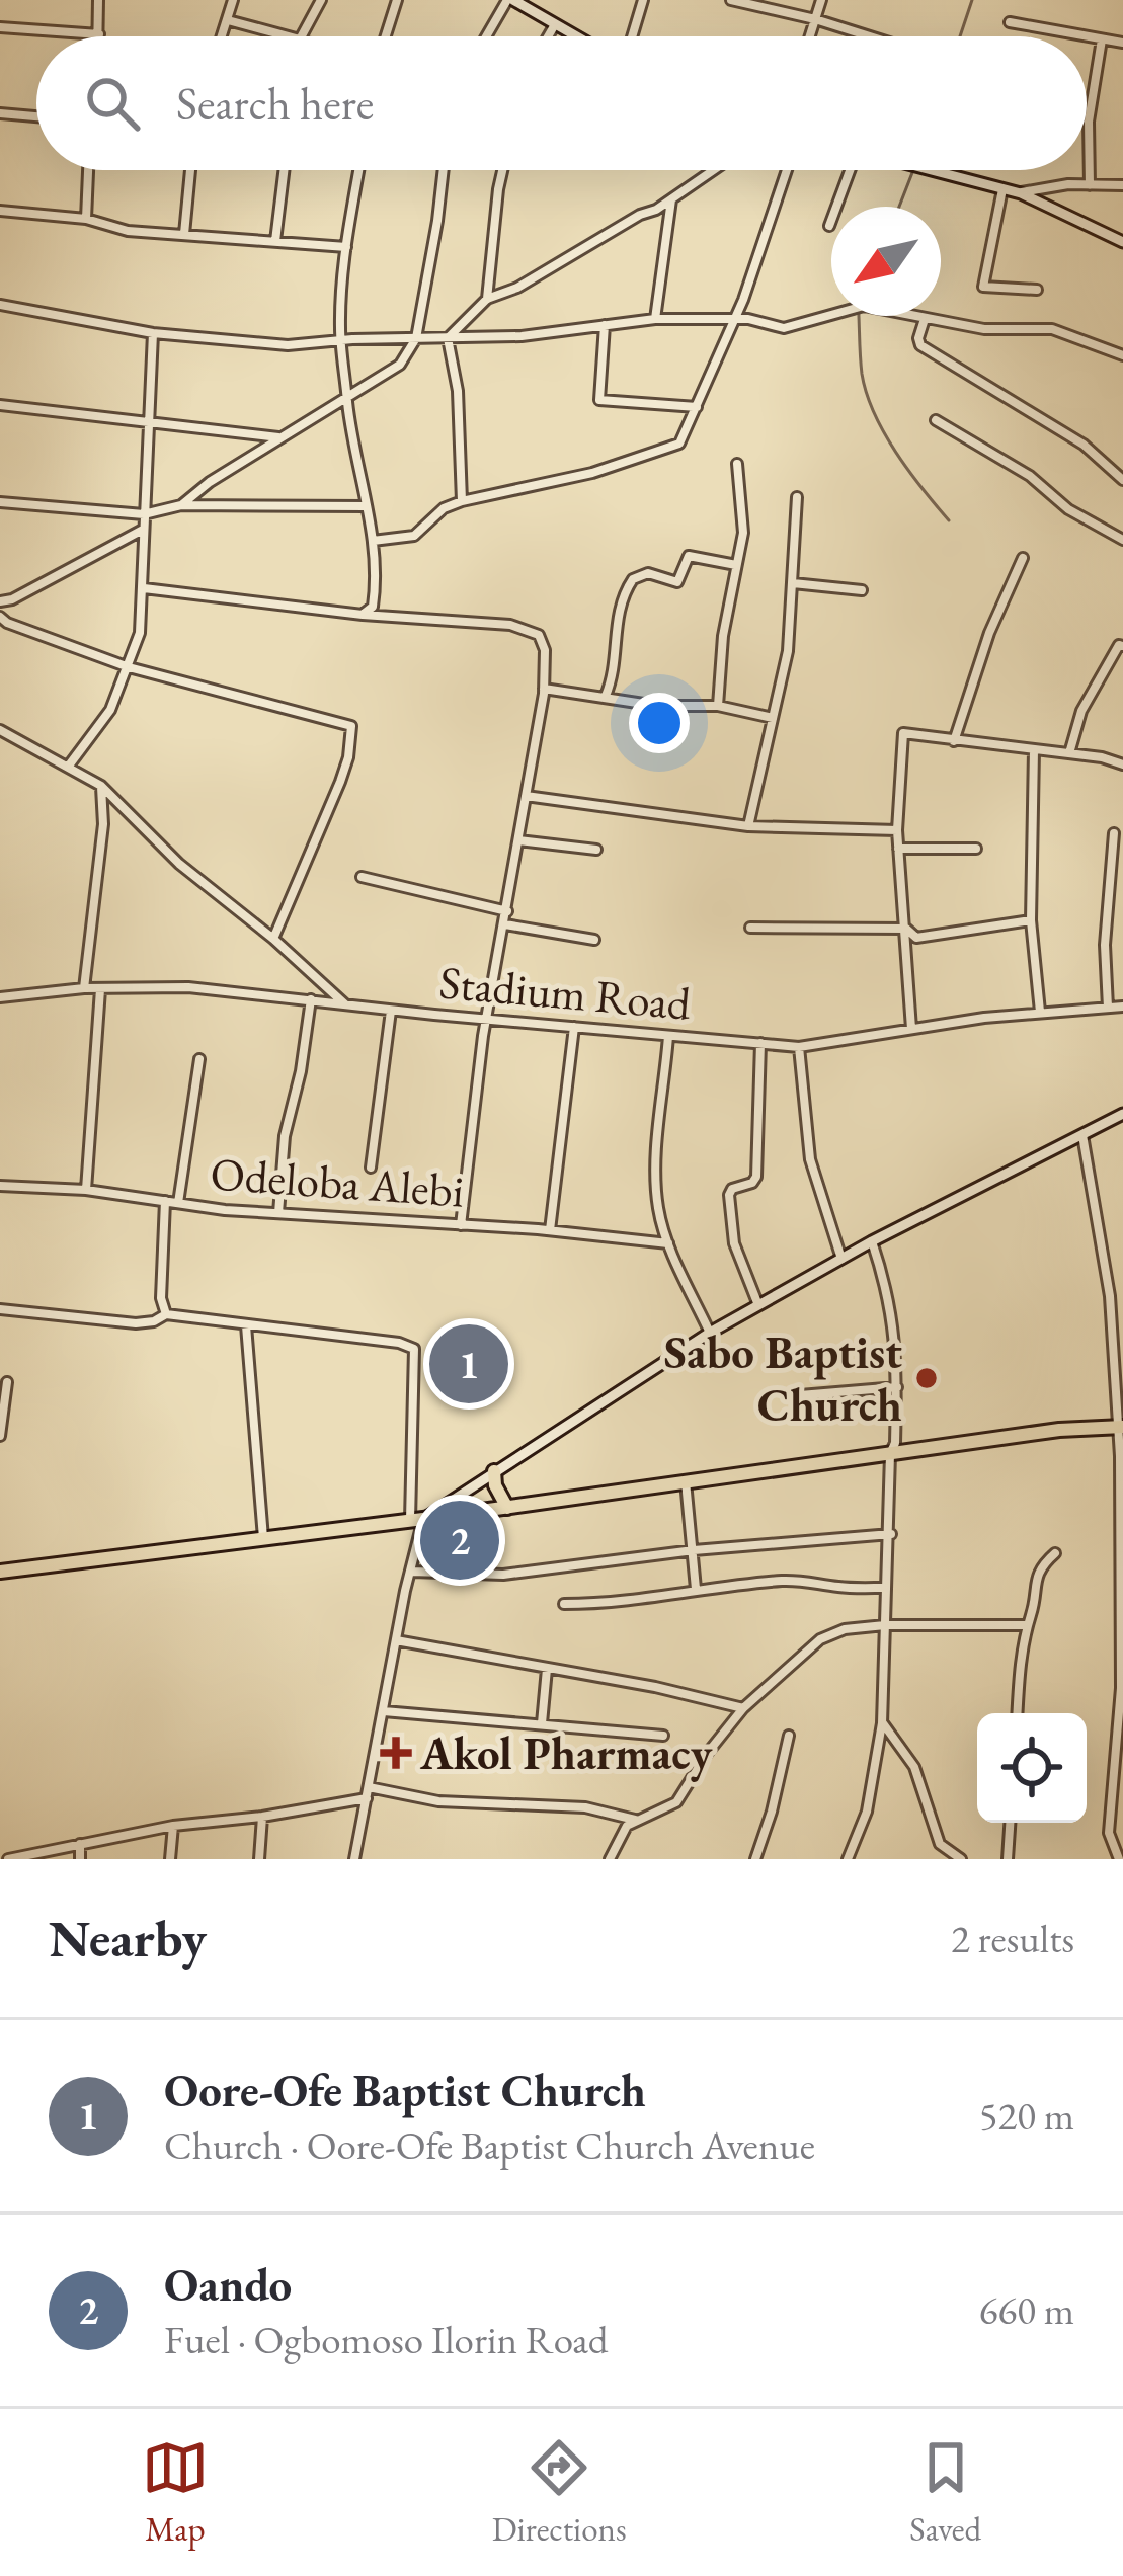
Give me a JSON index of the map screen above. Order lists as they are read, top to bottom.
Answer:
{
  "streets": {
    "street": ["Stadium Road", "Odeloba Alebi"]
  },
  "places": {
    "other": ["Sabo Baptist Church"],
    "health": ["Akol Pharmacy"]
  },
  "north": "bottom left",
  "page": {
    "search": "Search here",
    "pins": ["1", "2"],
    "heading": ["Nearby", "2 results"],
    "list": [
      {
        "mark": "1",
        "name": "Oore-Ofe Baptist Church",
        "note": "Church · Oore-Ofe Baptist Church Avenue",
        "value": "520 m"
      },
      {
        "mark": "2",
        "name": "Oando",
        "note": "Fuel · Ogbomoso Ilorin Road",
        "value": "660 m"
      }
    ],
    "nav": ["Map", "Directions", "Saved"]
  }
}
